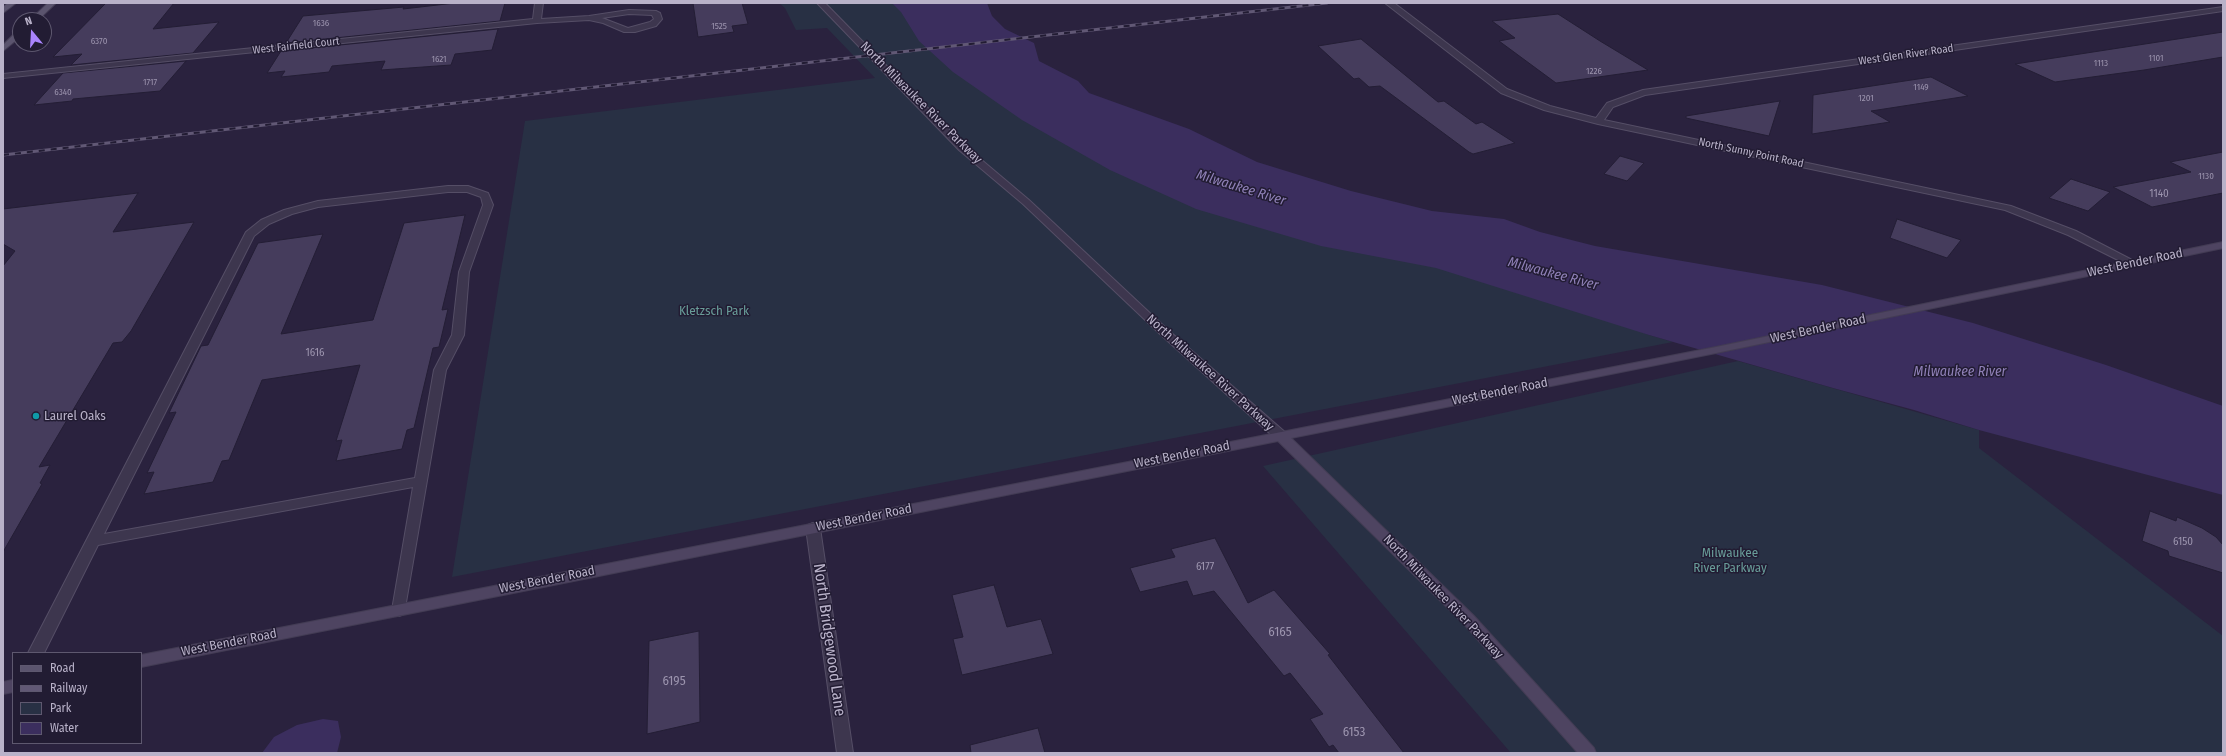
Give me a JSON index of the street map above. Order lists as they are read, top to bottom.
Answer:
{
  "streets": {
    "street": [
      "West Fairfield Court",
      "West Glen River Road",
      "North Milwaukee River Parkway",
      "North Sunny Point Road",
      "West Bender Road",
      "North Bridgewood Lane"
    ]
  },
  "crossings": [
    ["West Glen River Road", "North Sunny Point Road"],
    ["North Milwaukee River Parkway", "West Bender Road"],
    ["North Sunny Point Road", "West Bender Road"],
    ["West Bender Road", "North Bridgewood Lane"]
  ],
  "water": ["Milwaukee River"],
  "parks": ["Kletzsch Park", "Milwaukee River Parkway"],
  "places": ["Laurel Oaks"],
  "house_numbers": [
    "1636",
    "1525",
    "6370",
    "1101",
    "1621",
    "1113",
    "1226",
    "1717",
    "1149",
    "6340",
    "1201",
    "1130",
    "1140",
    "1616",
    "6150",
    "6177",
    "6165",
    "6195",
    "6153"
  ],
  "legend": [
    "Road",
    "Railway",
    "Park",
    "Water"
  ],
  "north": "top"
}
